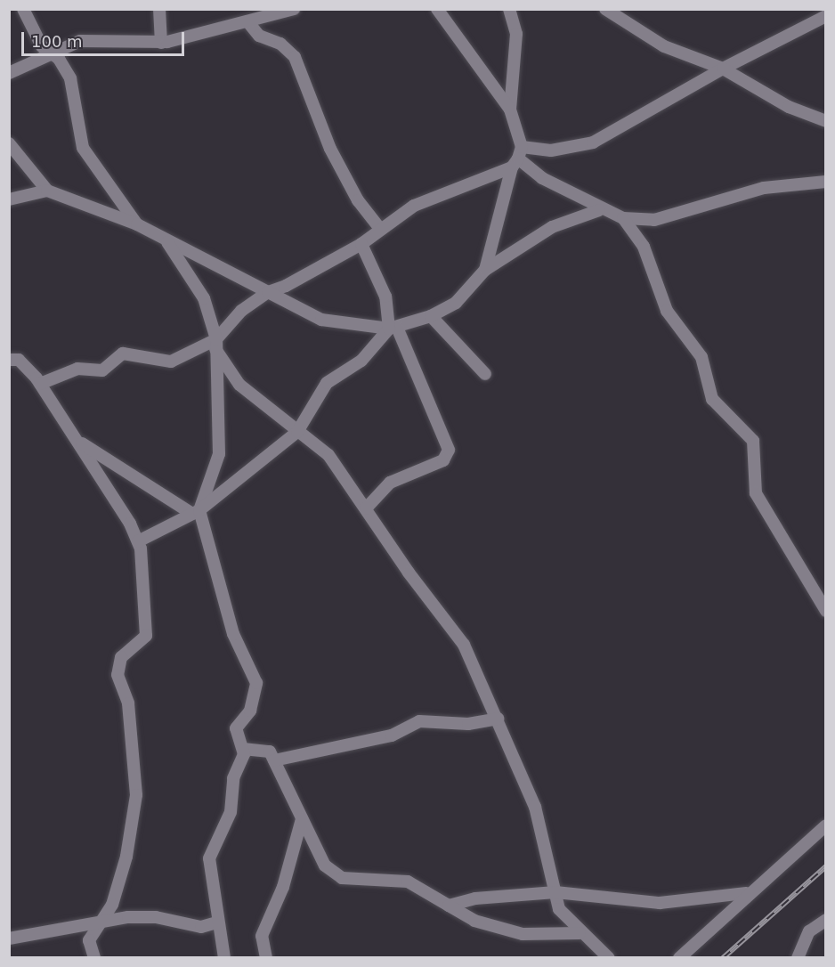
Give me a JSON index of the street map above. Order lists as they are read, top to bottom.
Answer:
{
  "scale_bar": "100 m"
}
